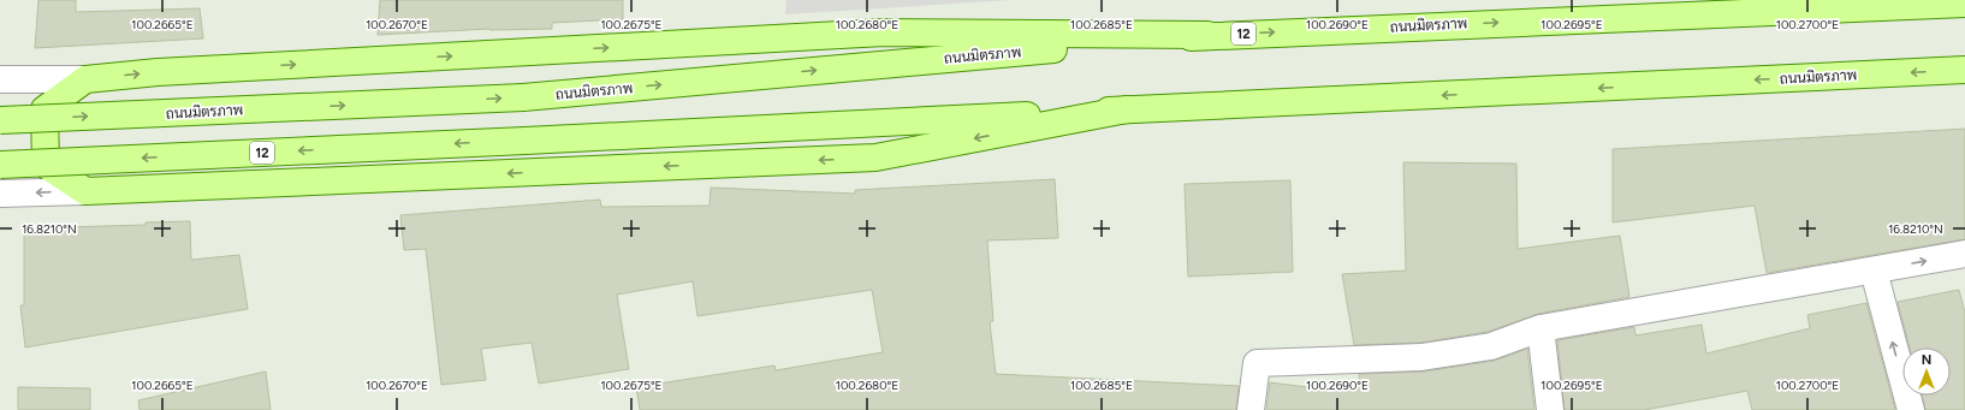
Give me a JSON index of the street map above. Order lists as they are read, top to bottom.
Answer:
{
  "streets": {
    "main road": ["ถนนมิตรภาพ", "12"]
  },
  "north": "top",
  "coordinates": [
    "100.2665°E",
    "100.2670°E",
    "100.2675°E",
    "100.2680°E",
    "100.2685°E",
    "100.2690°E",
    "100.2695°E",
    "100.2700°E",
    "16.8210°N"
  ]
}
